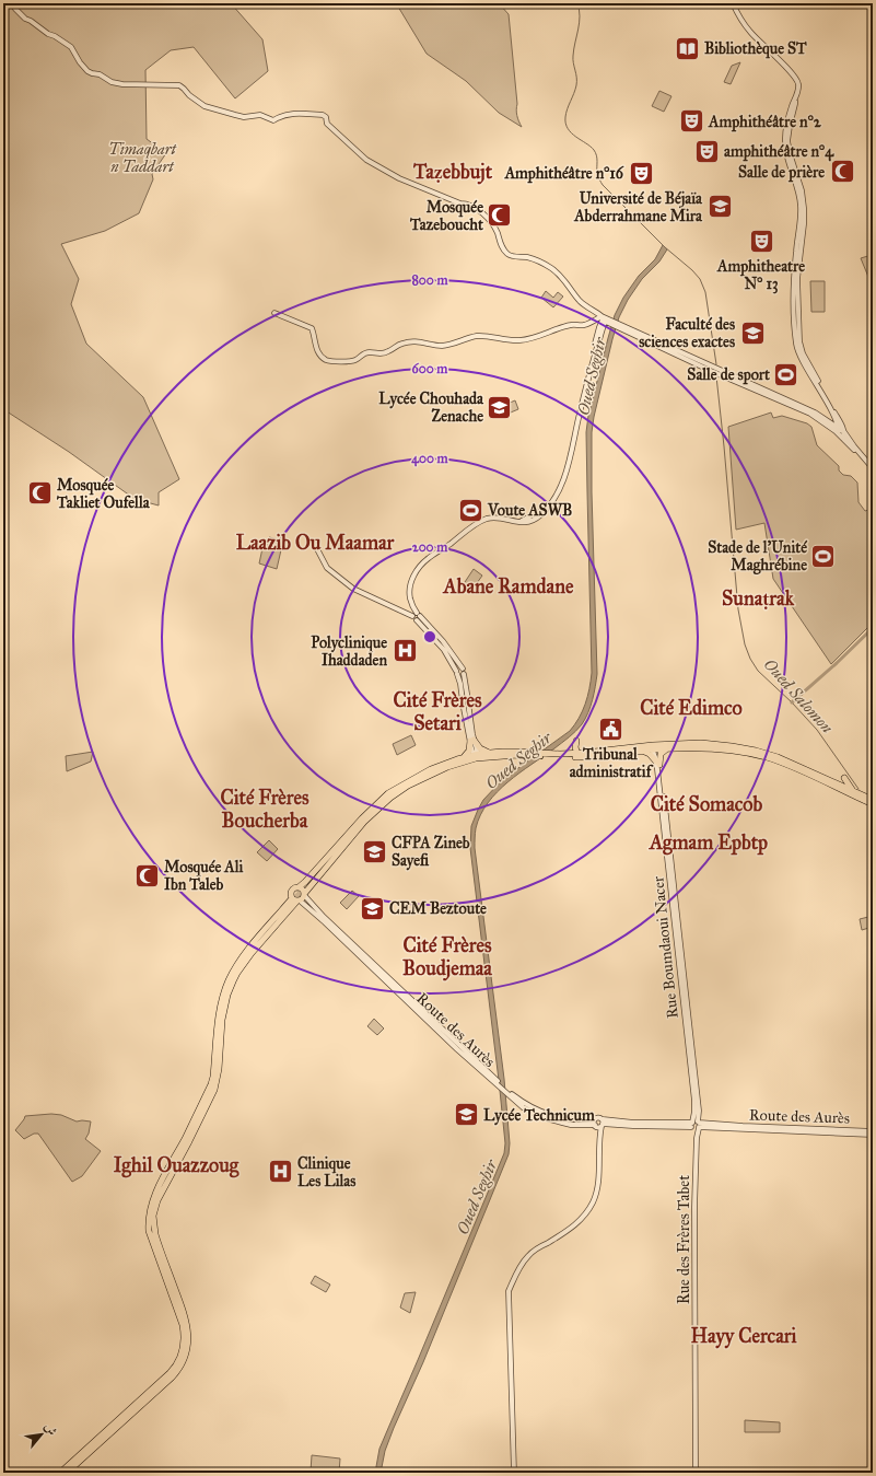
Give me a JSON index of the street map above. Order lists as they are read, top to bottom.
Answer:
{
  "streets": {
    "street": ["Rue Boumdaoui Nacer", "Route des Aurès", "Rue des Frères Tabet"]
  },
  "crossings": [
    ["Rue Boumdaoui Nacer", "Route des Aurès"],
    ["Rue Boumdaoui Nacer", "Rue des Frères Tabet"],
    ["Route des Aurès", "Rue des Frères Tabet"]
  ],
  "districts": [
    "Taẓebbujt",
    "Laazib Ou Maamar",
    "Abane Ramdane",
    "Sunaṭrak",
    "Cité Frères Setari",
    "Cité Edimco",
    "Cité Frères Boucherba",
    "Cité Somacob",
    "Agmam Epbtp",
    "Cité Frères Boudjemaa",
    "Ighil Ouazzoug",
    "Hayy Cercari"
  ],
  "water": ["Oued Seghir", "Oued Salomon"],
  "parks": ["Timaqbart n Taddart"],
  "places": {
    "library": ["Bibliothèque ST"],
    "theatre": [
      "Amphithéâtre n°2",
      "amphithéâtre n°4",
      "Amphithéâtre n°16",
      "Amphitheatre N° 13"
    ],
    "mosque": [
      "Salle de prière",
      "Mosquée Tazeboucht",
      "Mosquée Takliet Oufella",
      "Mosquée Ali Ibn Taleb"
    ],
    "school or university": [
      "Université de Béjaïa Abderrahmane Mira",
      "Faculté des sciences exactes",
      "Lycée Chouhada Zenache",
      "CFPA Zineb Sayefi",
      "CEM Beztoute",
      "Lycée Technicum"
    ],
    "sports": ["Salle de sport", "Voute ASWB", "Stade de l'Unité Maghrébine"],
    "hospital": ["Polyclinique Ihaddaden", "Clinique Les Lilas"],
    "public building": ["Tribunal administratif"]
  },
  "north": "top right",
  "rings": [
    "800 m",
    "600 m",
    "400 m",
    "200 m"
  ]
}
